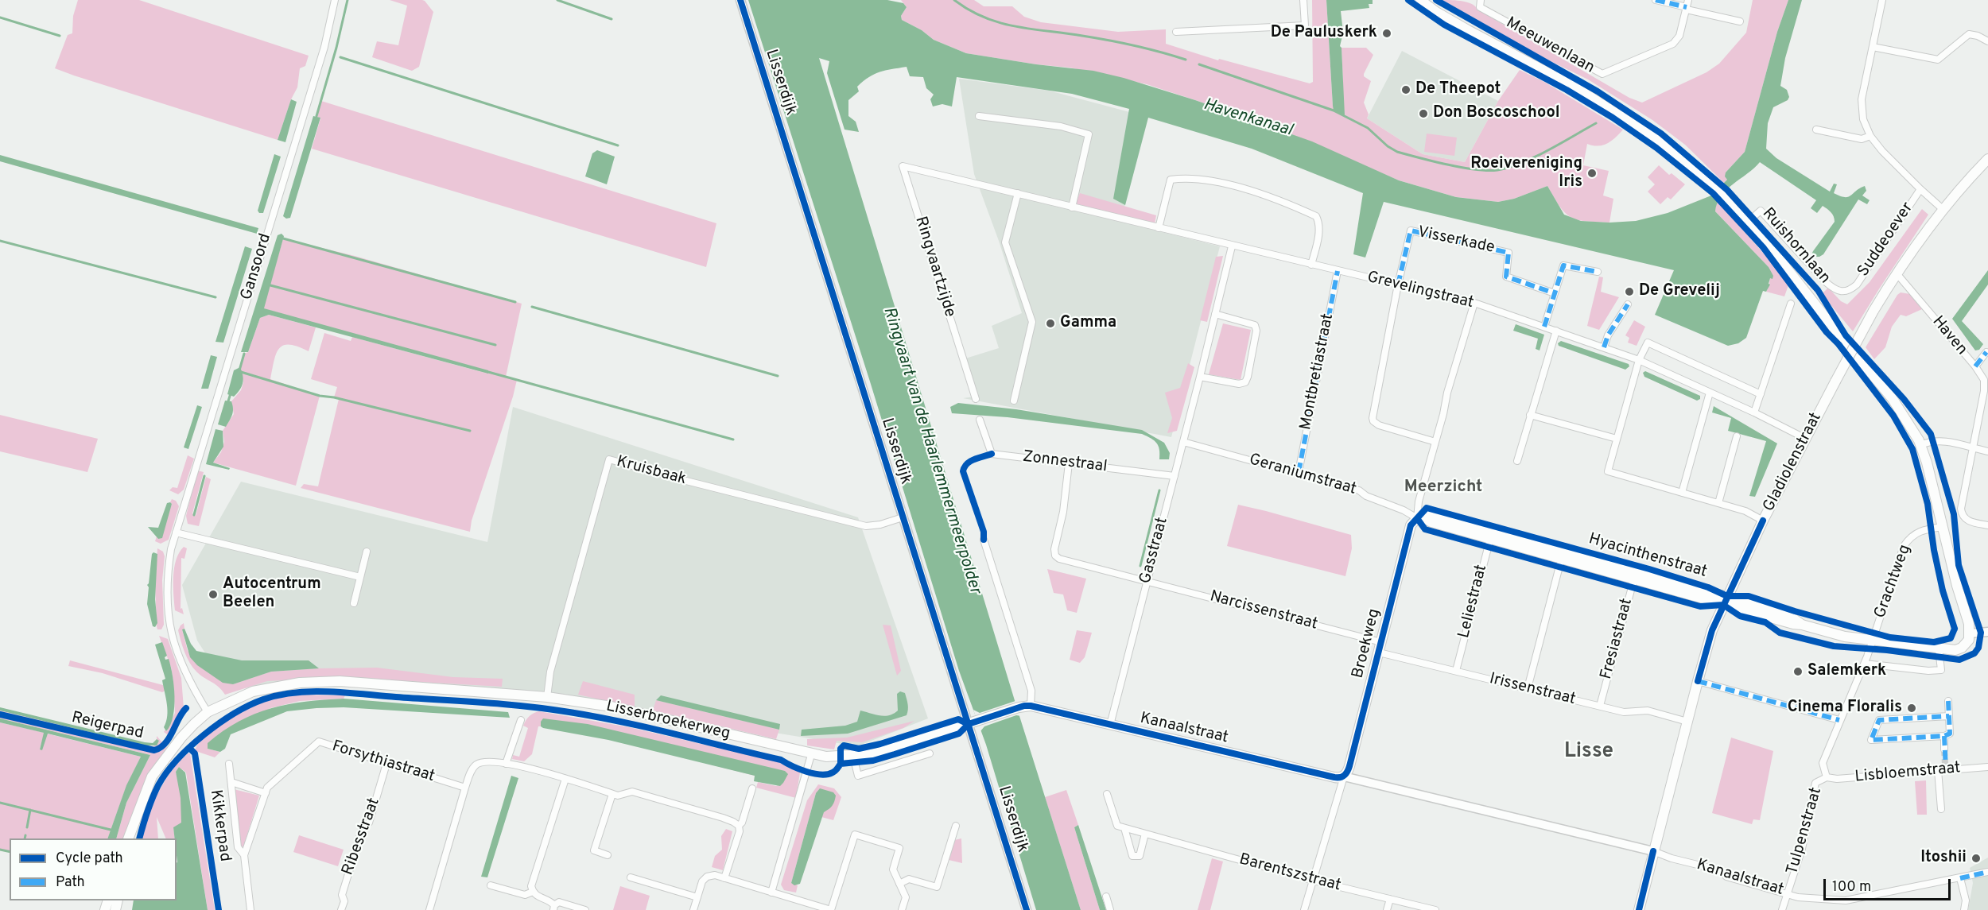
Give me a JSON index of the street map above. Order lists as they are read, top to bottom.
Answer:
{
  "streets": {
    "main road": [
      "Ruishornlaan",
      "Gladiolenstraat",
      "Hyacinthenstraat",
      "Grachtweg",
      "Broekweg",
      "Lisserbroekerweg",
      "Kanaalstraat"
    ],
    "street": [
      "Meeuwenlaan",
      "Lisserdijk",
      "Suddeoever",
      "Visserkade",
      "Gansoord",
      "Ringvaartzijde",
      "Grevelingstraat",
      "Haven",
      "Montbretiastraat",
      "Zonnestraal",
      "Kruisbaak",
      "Geraniumstraat",
      "Gasstraat",
      "Leliestraat",
      "Narcissenstraat",
      "Fresiastraat",
      "Irissenstraat",
      "Forsythiastraat",
      "Lisbloemstraat",
      "Tulpenstraat",
      "Ribesstraat",
      "Barentszstraat"
    ],
    "cycle path": ["Reigerpad", "Kikkerpad"]
  },
  "crossings": [
    ["Lisserdijk", "Kruisbaak"],
    ["Lisserdijk", "Lisserbroekerweg"],
    ["Suddeoever", "Ruishornlaan"],
    ["Visserkade", "Grevelingstraat"],
    ["Ruishornlaan", "Grachtweg"],
    ["Gansoord", "Lisserbroekerweg"],
    ["Ringvaartzijde", "Grevelingstraat"],
    ["Grevelingstraat", "Montbretiastraat"],
    ["Grevelingstraat", "Gladiolenstraat"],
    ["Grevelingstraat", "Gasstraat"],
    ["Grevelingstraat", "Broekweg"],
    ["Haven", "Gladiolenstraat"],
    ["Montbretiastraat", "Geraniumstraat"],
    ["Zonnestraal", "Gasstraat"],
    ["Zonnestraal", "Narcissenstraat"],
    ["Gladiolenstraat", "Hyacinthenstraat"],
    ["Gladiolenstraat", "Irissenstraat"],
    ["Gladiolenstraat", "Kanaalstraat"],
    ["Kruisbaak", "Lisserbroekerweg"],
    ["Geraniumstraat", "Gasstraat"],
    ["Geraniumstraat", "Hyacinthenstraat"],
    ["Geraniumstraat", "Broekweg"],
    ["Gasstraat", "Narcissenstraat"],
    ["Gasstraat", "Kanaalstraat"],
    ["Hyacinthenstraat", "Grachtweg"],
    ["Hyacinthenstraat", "Leliestraat"],
    ["Hyacinthenstraat", "Fresiastraat"],
    ["Hyacinthenstraat", "Broekweg"],
    ["Hyacinthenstraat", "Tulpenstraat"],
    ["Grachtweg", "Tulpenstraat"],
    ["Leliestraat", "Irissenstraat"],
    ["Narcissenstraat", "Broekweg"],
    ["Fresiastraat", "Irissenstraat"],
    ["Broekweg", "Irissenstraat"],
    ["Broekweg", "Kanaalstraat"],
    ["Lisserbroekerweg", "Kanaalstraat"],
    ["Kanaalstraat", "Tulpenstraat"],
    ["Forsythiastraat", "Ribesstraat"],
    ["Lisbloemstraat", "Tulpenstraat"]
  ],
  "districts": ["Meerzicht", "Lisse"],
  "water": ["Havenkanaal", "Ringvaart van de Haarlemmermeerpolder"],
  "places": [
    "De Pauluskerk",
    "De Theepot",
    "Don Boscoschool",
    "Roeivereniging Iris",
    "De Grevelij",
    "Gamma",
    "Autocentrum Beelen",
    "Salemkerk",
    "Cinema Floralis",
    "Itoshii"
  ],
  "legend": ["Cycle path", "Path"],
  "scale_bar": "100 m"
}
